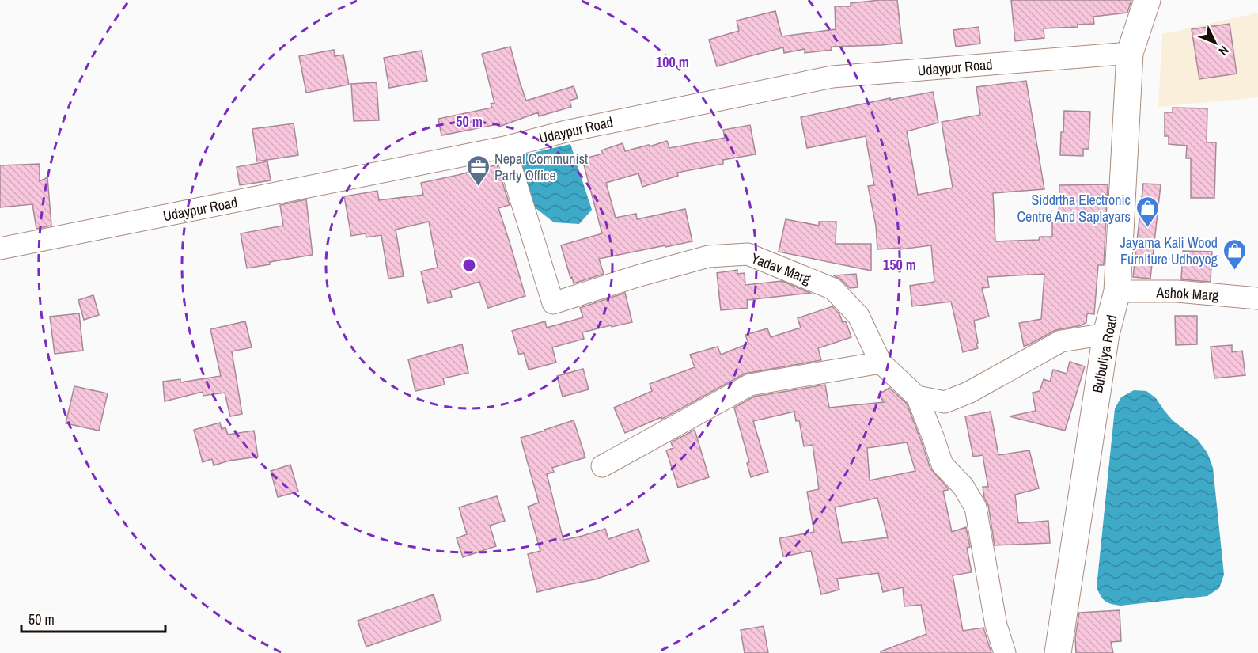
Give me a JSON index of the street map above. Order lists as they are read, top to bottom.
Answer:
{
  "streets": {
    "main road": ["Bulbuliya Road"],
    "street": ["Udaypur Road", "Yadav Marg", "Ashok Marg"]
  },
  "crossings": [
    ["Udaypur Road", "Yadav Marg"],
    ["Udaypur Road", "Bulbuliya Road"],
    ["Ashok Marg", "Bulbuliya Road"]
  ],
  "places": {
    "office": ["Nepal Communist Party Office"],
    "shop": ["Siddrtha Electronic Centre And Saplayars", "Jayama Kali Wood Furniture Udhoyog"]
  },
  "scale_bar": "50 m",
  "north": "bottom right",
  "rings": ["100 m", "50 m", "150 m"]
}
